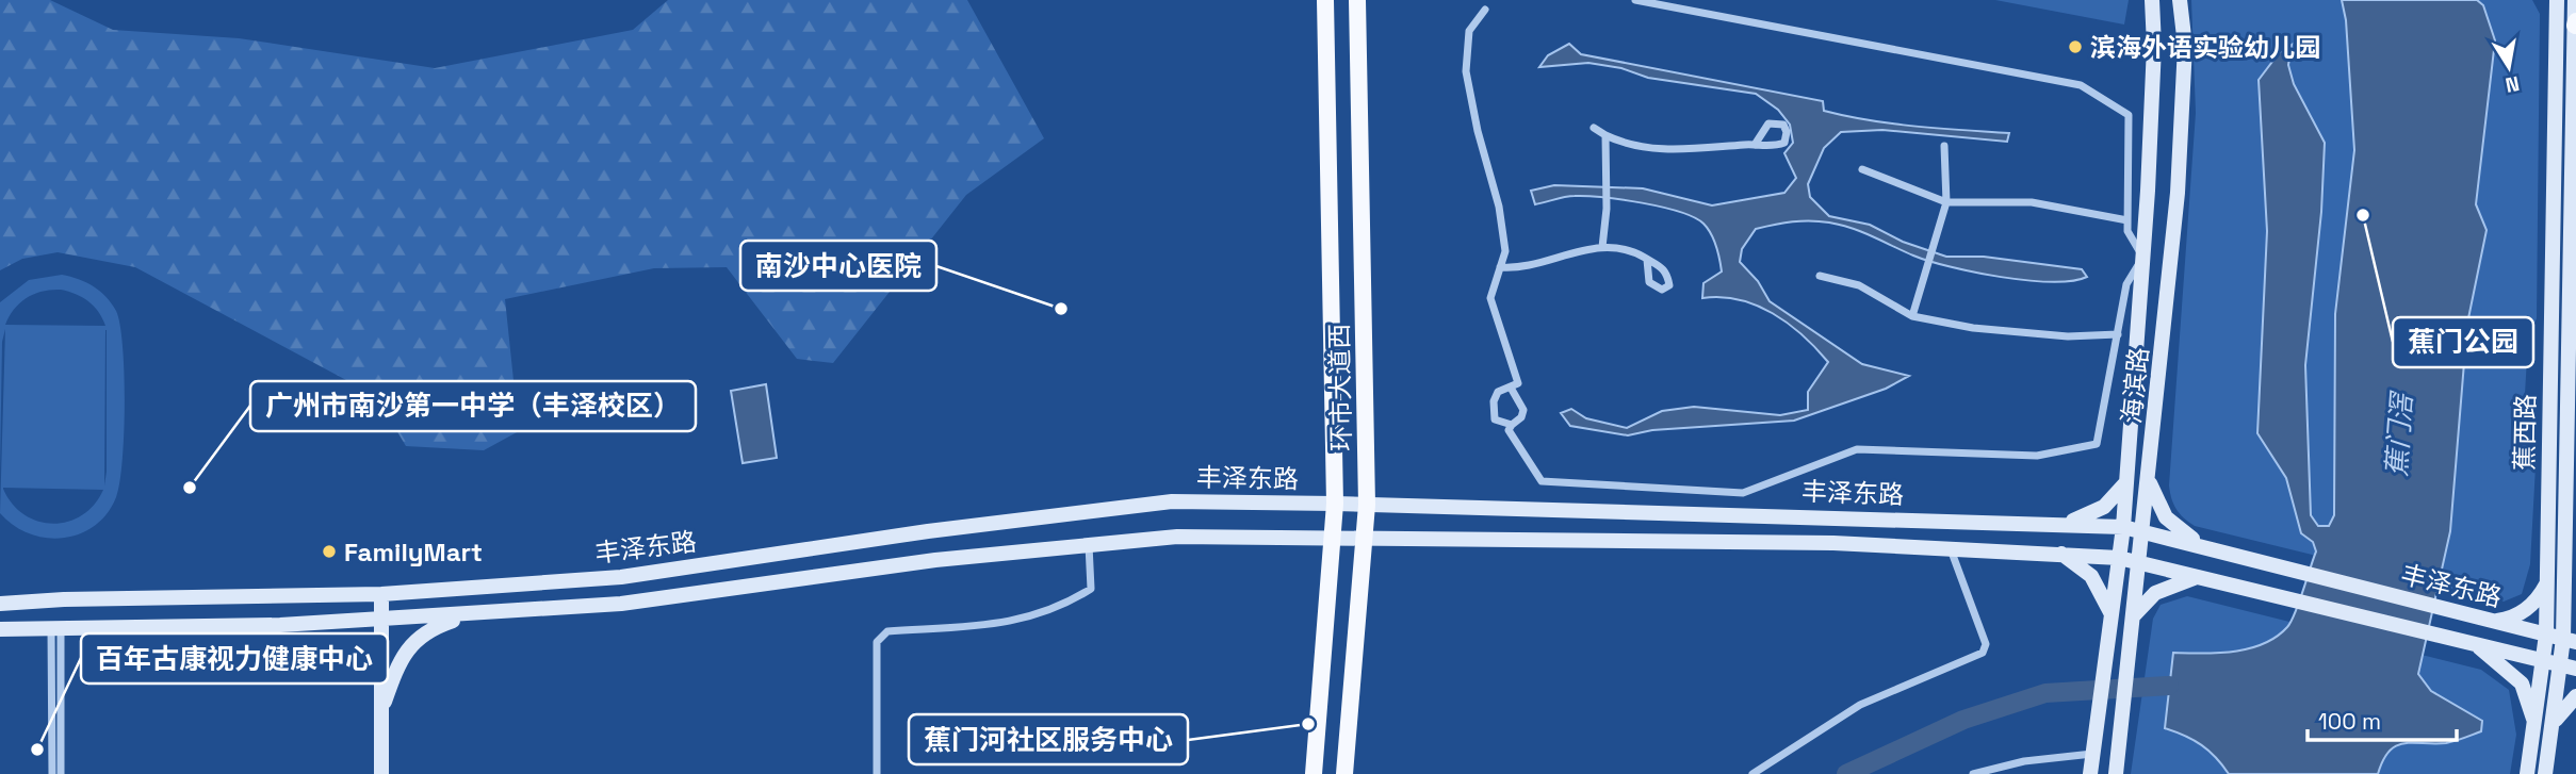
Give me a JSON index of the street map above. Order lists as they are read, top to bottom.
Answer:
{
  "streets": {
    "main road": [
      "海滨路",
      "环市大道西",
      "蕉西路",
      "丰泽东路"
    ]
  },
  "crossings": [
    ["海滨路", "丰泽东路"],
    ["环市大道西", "丰泽东路"],
    ["蕉西路", "丰泽东路"]
  ],
  "water": ["蕉门滘"],
  "places": [
    "滨海外语实验幼儿园",
    "蕉门公园",
    "南沙中心医院",
    "广州市南沙第一中学（丰泽校区）",
    "FamilyMart",
    "蕉门河社区服务中心",
    "百年古康视力健康中心"
  ],
  "scale_bar": "100 m",
  "north": "bottom"
}
